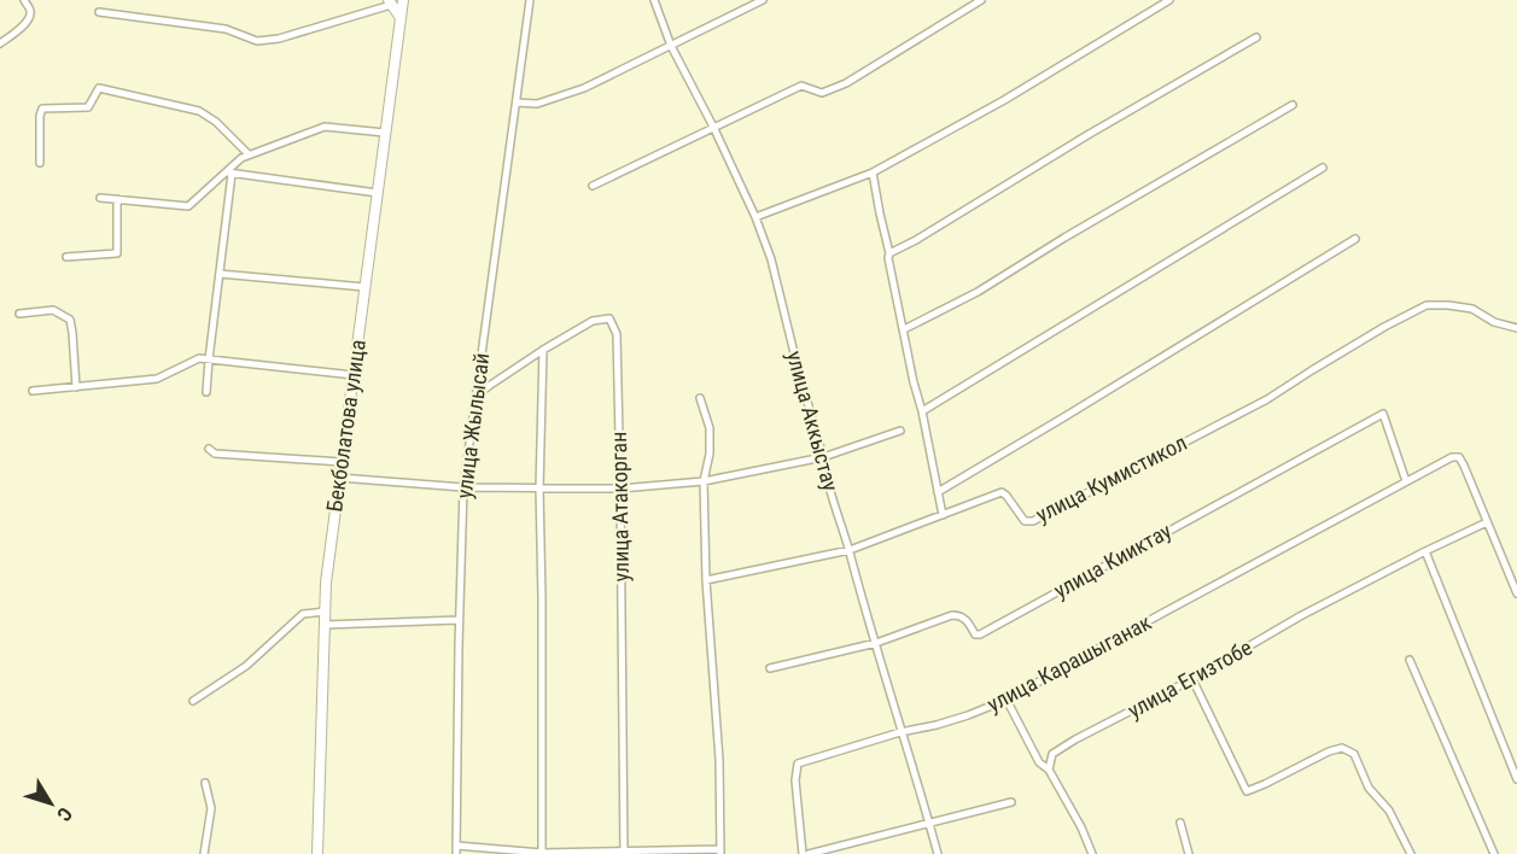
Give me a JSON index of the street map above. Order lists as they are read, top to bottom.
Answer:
{
  "streets": {
    "street": [
      "улица Аккыстау",
      "Бекболатова улица",
      "улица Жылысай",
      "улица Кумистикол",
      "улица Атакорган",
      "улица Кииктау",
      "улица Карашыганак",
      "улица Егизтобе"
    ]
  },
  "crossings": [
    ["улица Аккыстау", "улица Кумистикол"],
    ["улица Аккыстау", "улица Кииктау"],
    ["улица Аккыстау", "улица Карашыганак"],
    ["улица Жылысай", "улица Атакорган"],
    ["улица Кииктау", "улица Карашыганак"],
    ["улица Карашыганак", "улица Егизтобе"]
  ],
  "north": "bottom right"
}
